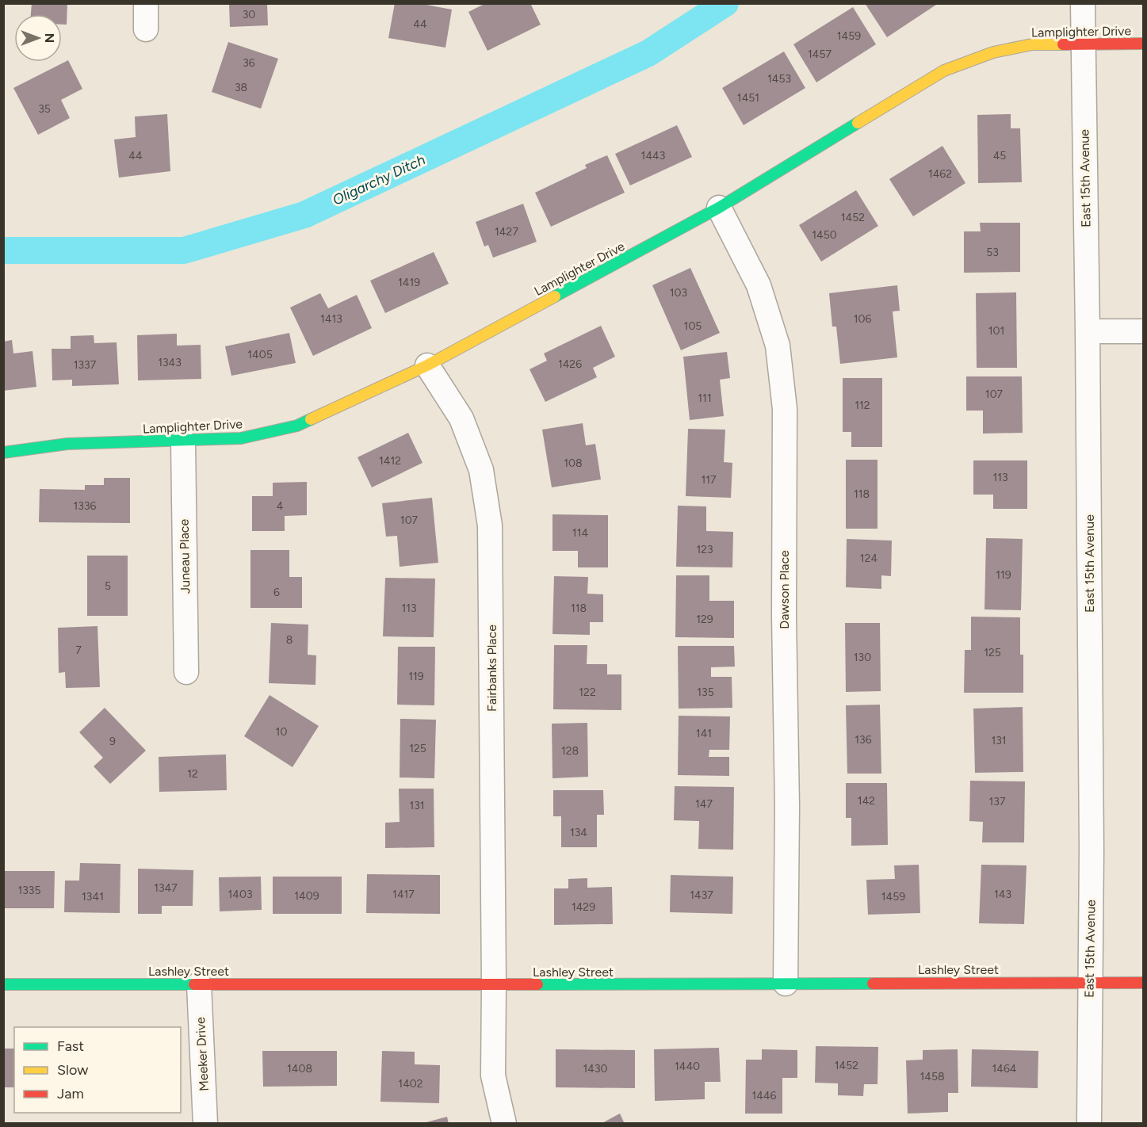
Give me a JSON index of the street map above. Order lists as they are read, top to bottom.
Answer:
{
  "streets": {
    "street": [
      "Lamplighter Drive",
      "East 15th Avenue",
      "Juneau Place",
      "Dawson Place",
      "Fairbanks Place",
      "Lashley Street",
      "Meeker Drive"
    ]
  },
  "crossings": [
    ["Lamplighter Drive", "East 15th Avenue"],
    ["Lamplighter Drive", "Juneau Place"],
    ["Lamplighter Drive", "Dawson Place"],
    ["Lamplighter Drive", "Fairbanks Place"],
    ["East 15th Avenue", "Lashley Street"],
    ["Dawson Place", "Lashley Street"],
    ["Fairbanks Place", "Lashley Street"],
    ["Lashley Street", "Meeker Drive"]
  ],
  "water": ["Oligarchy Ditch"],
  "house_numbers": [
    "30",
    "44",
    "1459",
    "1457",
    "36",
    "1453",
    "38",
    "1451",
    "35",
    "44",
    "1443",
    "45",
    "1462",
    "1452",
    "1427",
    "1450",
    "53",
    "1419",
    "103",
    "1413",
    "106",
    "105",
    "101",
    "1405",
    "1343",
    "1426",
    "1337",
    "107",
    "111",
    "112",
    "1412",
    "108",
    "113",
    "117",
    "118",
    "1336",
    "4",
    "107",
    "114",
    "123",
    "124",
    "119",
    "5",
    "6",
    "113",
    "118",
    "129",
    "8",
    "7",
    "125",
    "130",
    "119",
    "122",
    "135",
    "10",
    "141",
    "136",
    "131",
    "9",
    "125",
    "128",
    "12",
    "142",
    "137",
    "147",
    "131",
    "134",
    "1347",
    "1335",
    "1403",
    "1417",
    "143",
    "1437",
    "1409",
    "1341",
    "1459",
    "1429",
    "1452",
    "1440",
    "1408",
    "1430",
    "1464",
    "1458",
    "1402",
    "1446"
  ],
  "legend": ["Fast", "Slow", "Jam"],
  "north": "right"
}
